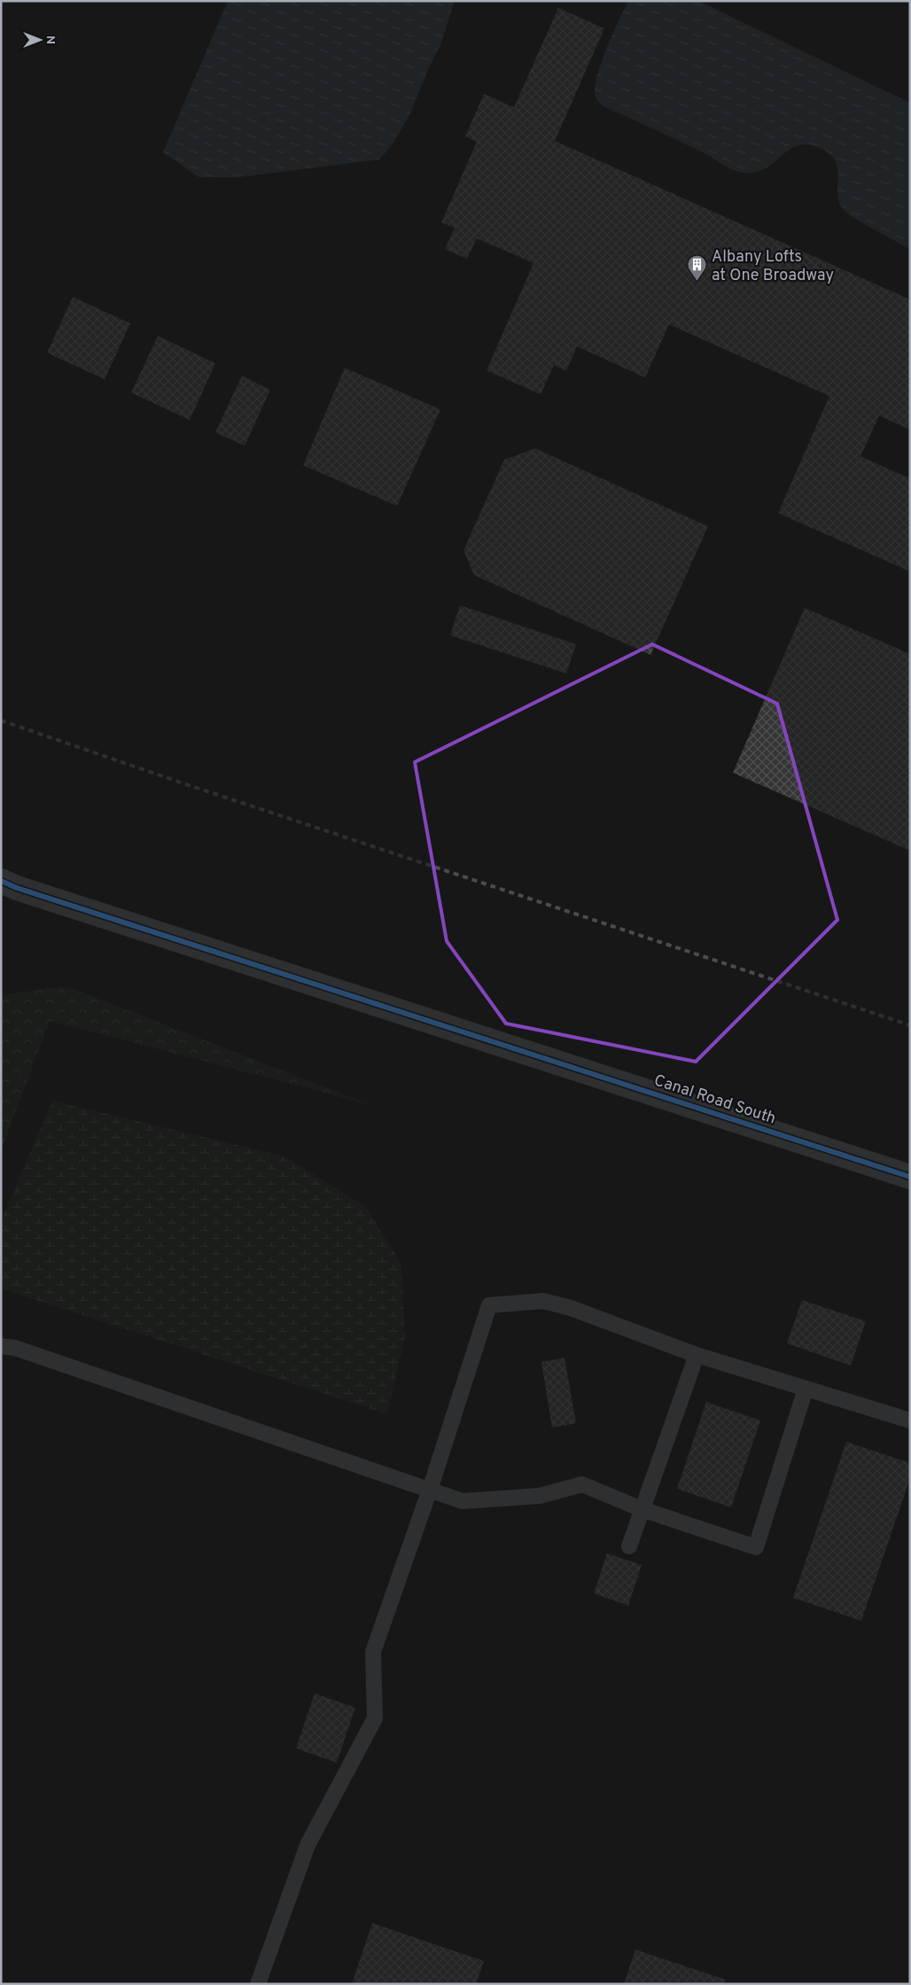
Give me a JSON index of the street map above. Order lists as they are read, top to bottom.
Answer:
{
  "streets": {
    "street": ["Canal Road South"]
  },
  "places": {
    "building": ["Albany Lofts at One Broadway"]
  },
  "north": "right"
}
